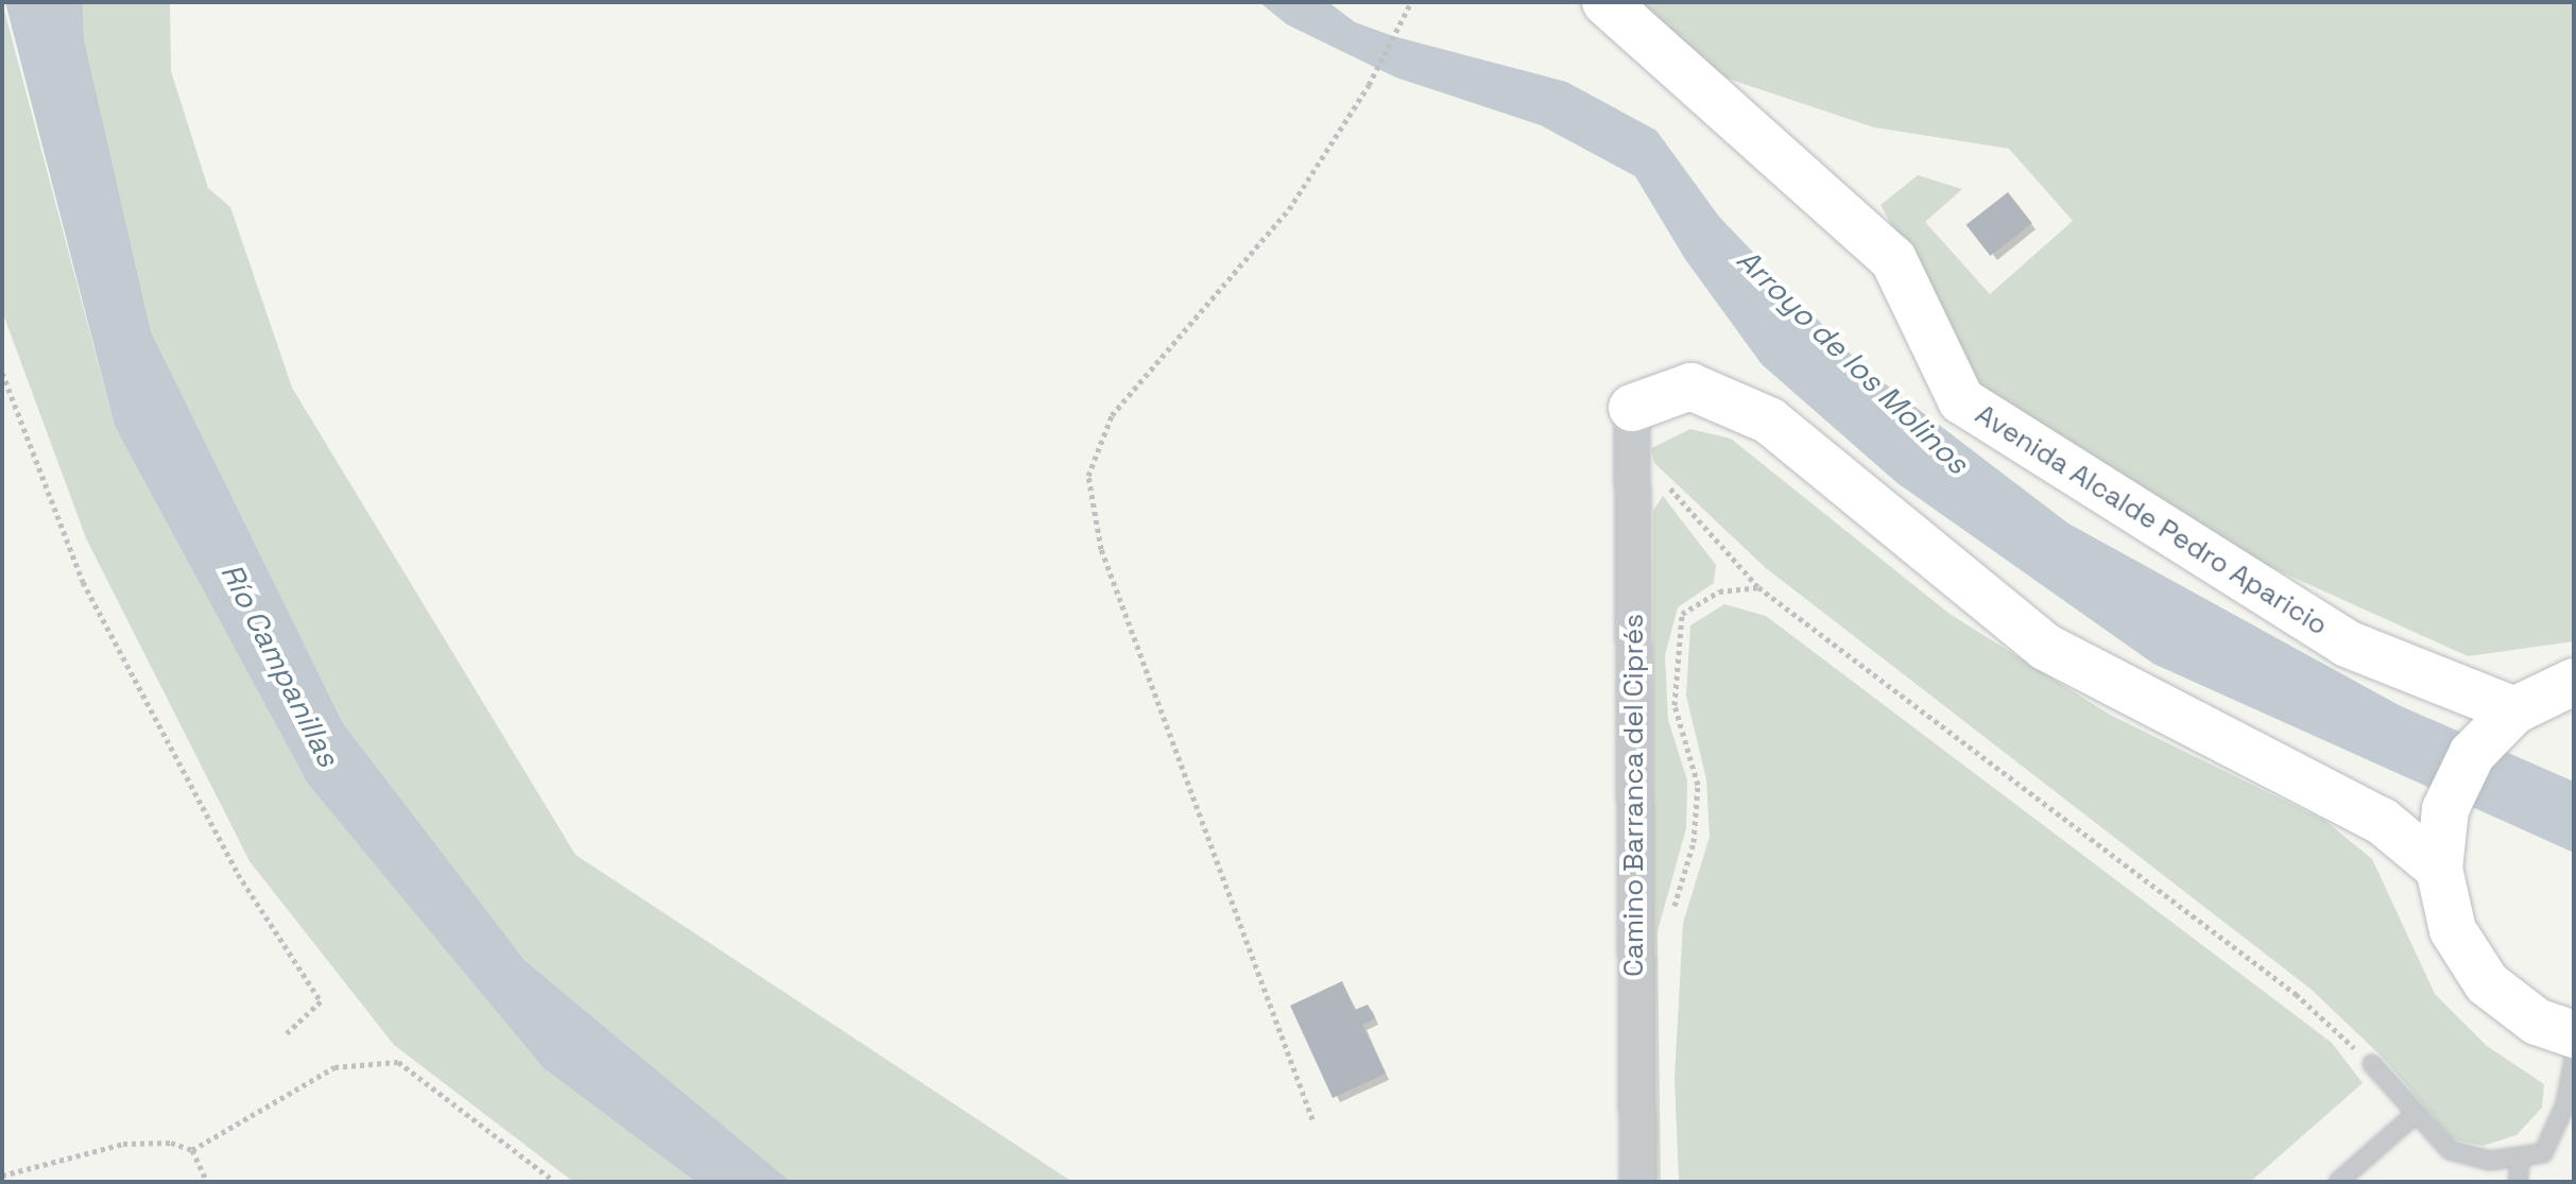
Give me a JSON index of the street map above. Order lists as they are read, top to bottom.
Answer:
{
  "streets": {
    "main road": ["Avenida Alcalde Pedro Aparicio"],
    "street": ["Camino Barranca del Ciprés"]
  },
  "water": ["Arroyo de los Molinos", "Río Campanillas"]
}
